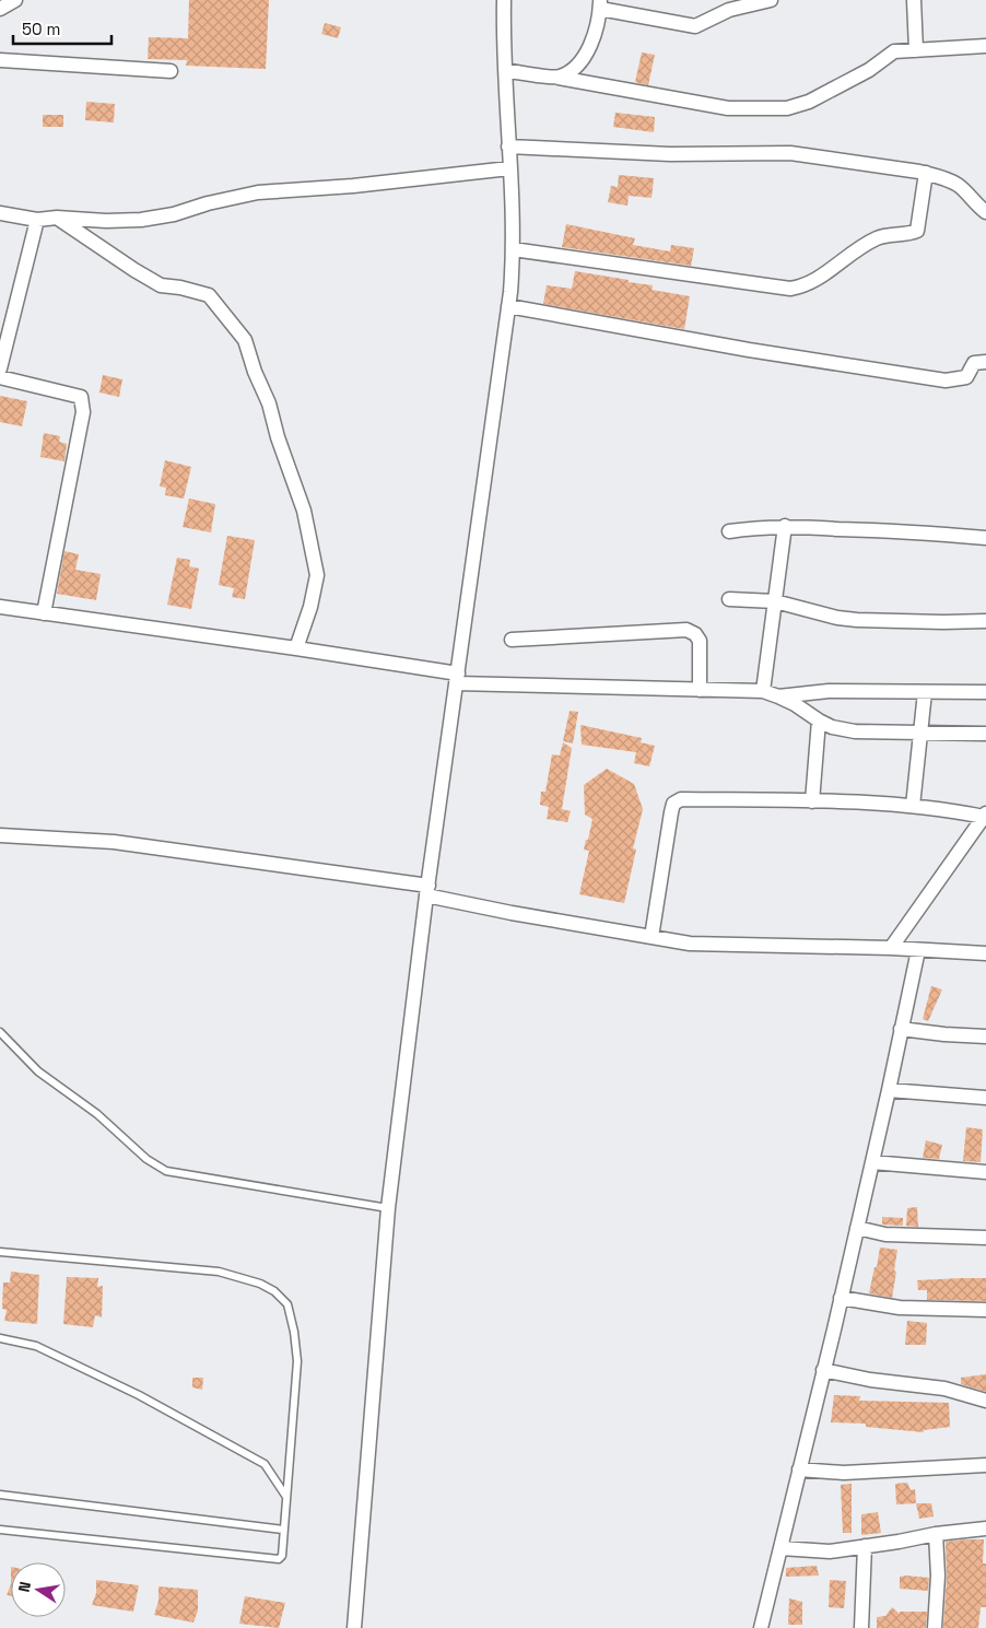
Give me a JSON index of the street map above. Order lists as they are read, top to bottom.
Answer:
{
  "scale_bar": "50 m",
  "north": "left"
}
